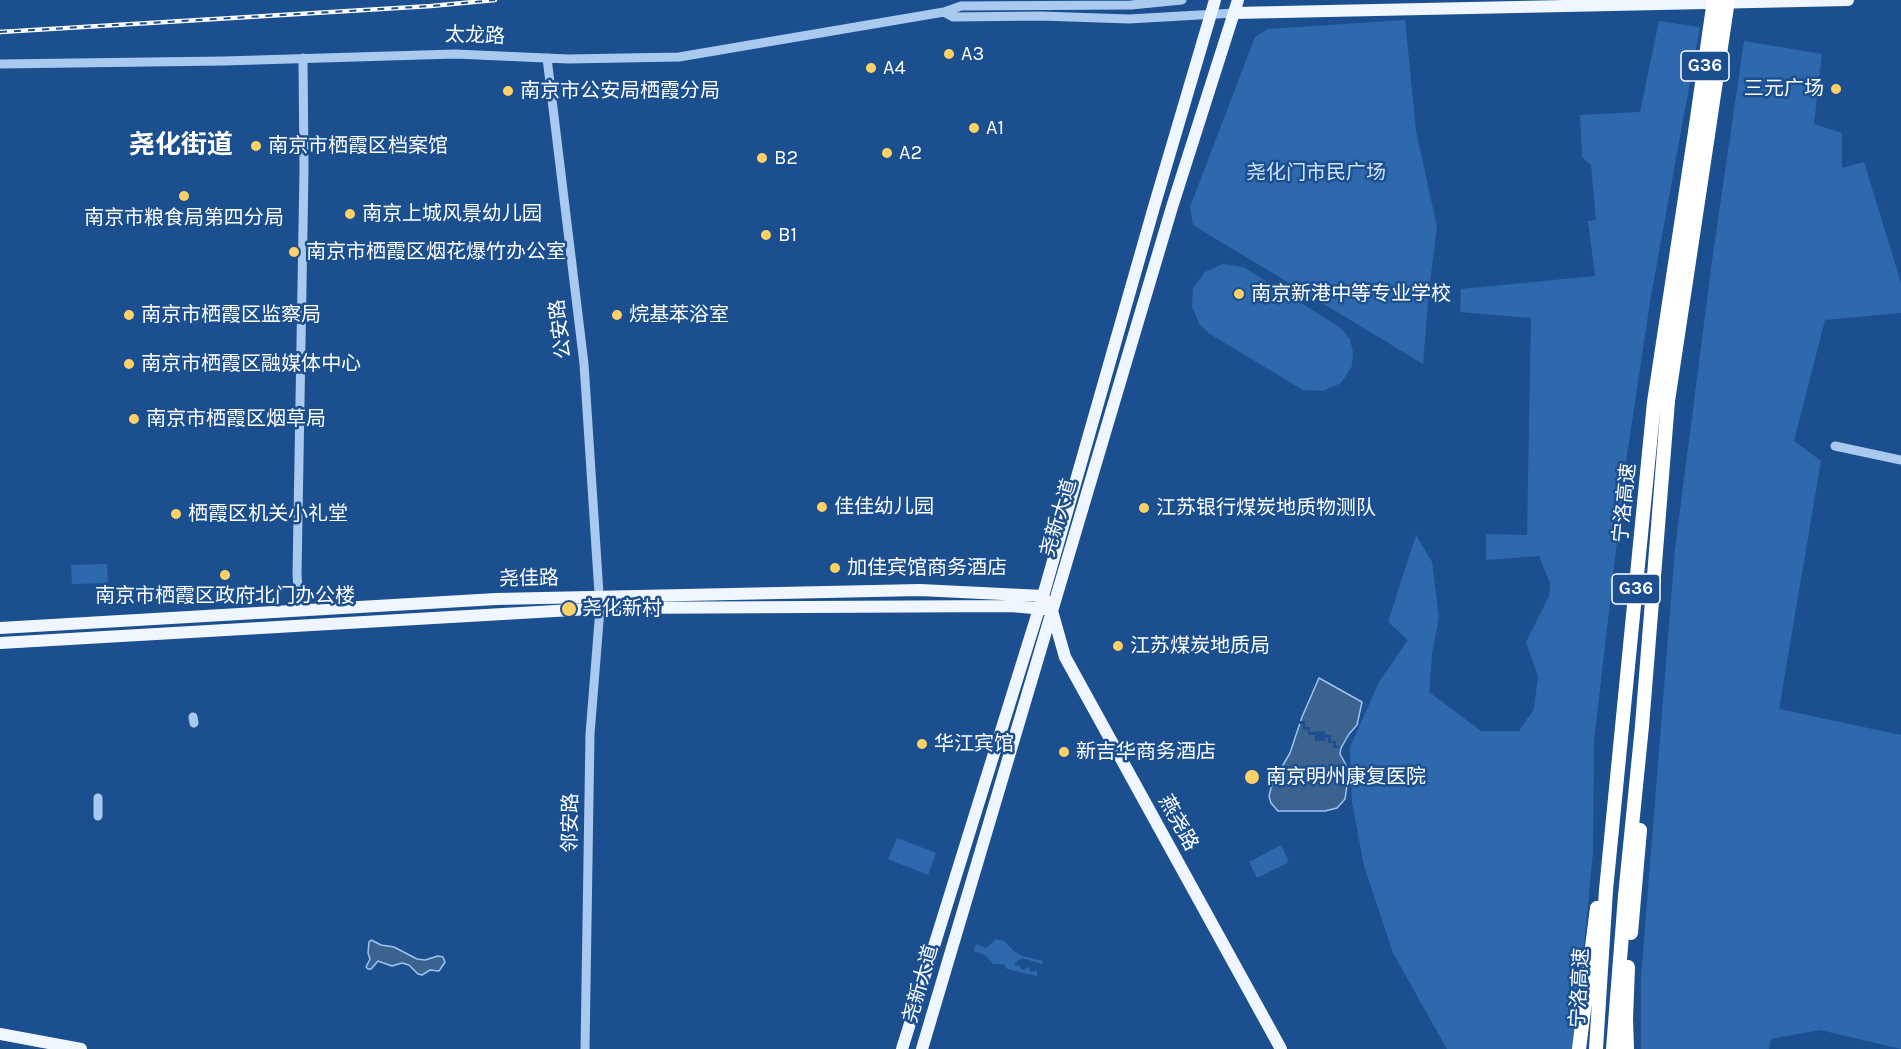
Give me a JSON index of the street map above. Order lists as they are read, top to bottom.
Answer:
{
  "streets": {
    "highway": ["G36", "宁洛高速"],
    "main road": [
      "太龙路",
      "尧新大道",
      "尧佳路",
      "燕尧路"
    ],
    "street": ["公安路", "邻安路"]
  },
  "crossings": [
    ["太龙路", "公安路"],
    ["太龙路", "尧新大道"],
    ["公安路", "尧佳路"],
    ["公安路", "邻安路"],
    ["尧新大道", "尧佳路"],
    ["尧新大道", "燕尧路"],
    ["尧佳路", "邻安路"],
    ["尧佳路", "燕尧路"]
  ],
  "districts": ["尧化街道"],
  "parks": ["尧化门市民广场"],
  "places": [
    "A3",
    "A4",
    "三元广场",
    "南京市公安局栖霞分局",
    "A1",
    "南京市栖霞区档案馆",
    "A2",
    "B2",
    "南京市粮食局第四分局",
    "南京上城风景幼儿园",
    "B1",
    "南京市栖霞区烟花爆竹办公室",
    "南京新港中等专业学校",
    "南京市栖霞区监察局",
    "烷基苯浴室",
    "南京市栖霞区融媒体中心",
    "南京市栖霞区烟草局",
    "佳佳幼儿园",
    "江苏银行煤炭地质物测队",
    "栖霞区机关小礼堂",
    "加佳宾馆商务酒店",
    "南京市栖霞区政府北门办公楼",
    "尧化新村",
    "江苏煤炭地质局",
    "华江宾馆",
    "新吉华商务酒店",
    "南京明州康复医院"
  ]
}
